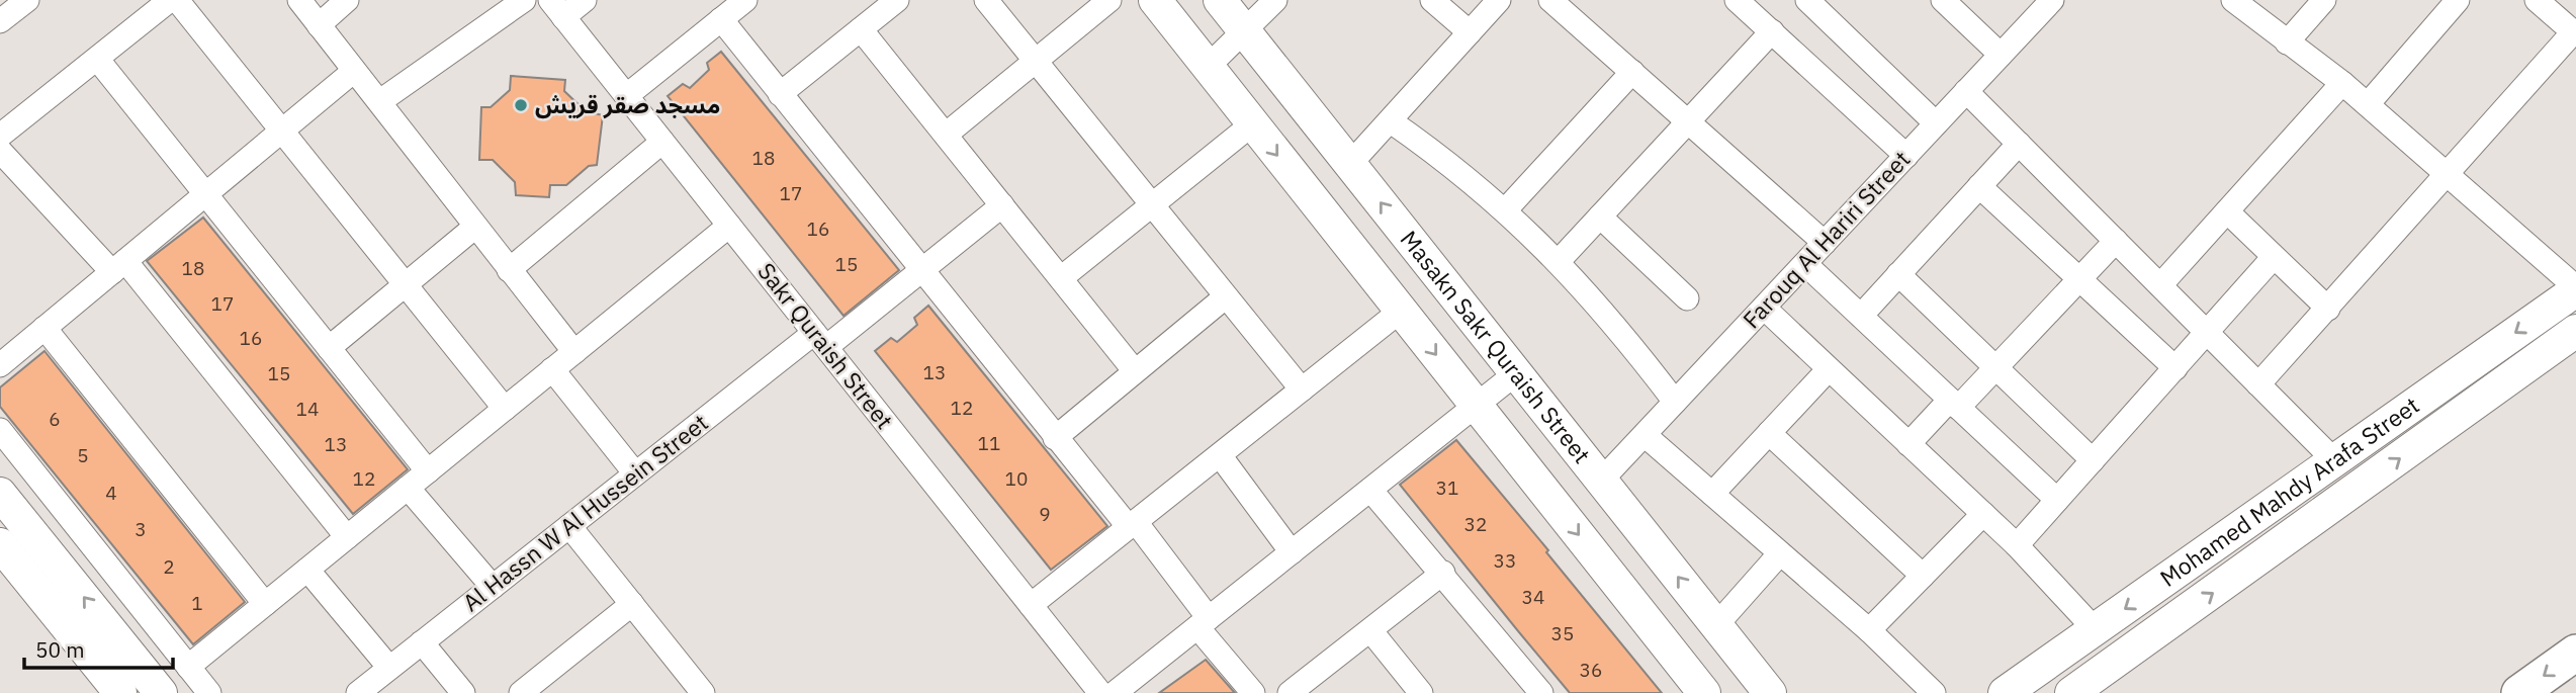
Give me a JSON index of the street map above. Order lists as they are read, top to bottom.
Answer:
{
  "streets": {
    "street": [
      "Farouq Al Hariri Street",
      "Sakr Quraish Street",
      "Masakn Sakr Quraish Street",
      "Mohamed Mahdy Arafa Street",
      "Al Hassn W Al Hussein Street"
    ]
  },
  "crossings": [
    ["Farouq Al Hariri Street", "Masakn Sakr Quraish Street"],
    ["Sakr Quraish Street", "Al Hassn W Al Hussein Street"]
  ],
  "places": ["مسجد صقر قريش"],
  "house_numbers": [
    "18",
    "17",
    "16",
    "15",
    "18",
    "17",
    "16",
    "13",
    "15",
    "12",
    "14",
    "6",
    "11",
    "13",
    "5",
    "12",
    "10",
    "31",
    "4",
    "9",
    "32",
    "3",
    "33",
    "2",
    "34",
    "1",
    "35",
    "36"
  ],
  "scale_bar": "50 m"
}
